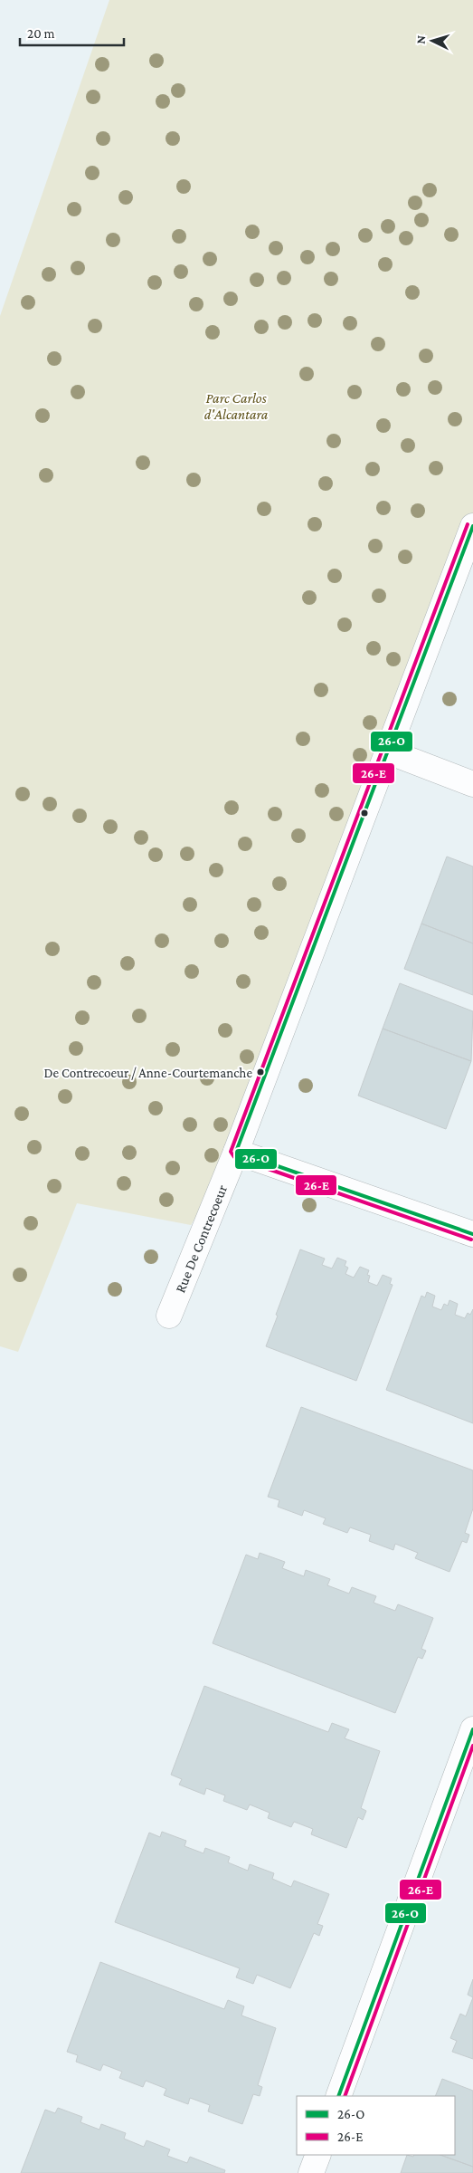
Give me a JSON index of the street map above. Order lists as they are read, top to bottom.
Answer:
{
  "streets": {
    "street": ["Rue De Contrecoeur"]
  },
  "parks": ["Parc Carlos d'Alcantara"],
  "places": ["De Contrecoeur / Anne-Courtemanche"],
  "lines": ["transit line 26-E", "transit line 26-O"],
  "legend": ["26-O", "26-E"],
  "scale_bar": "20 m",
  "north": "left"
}
